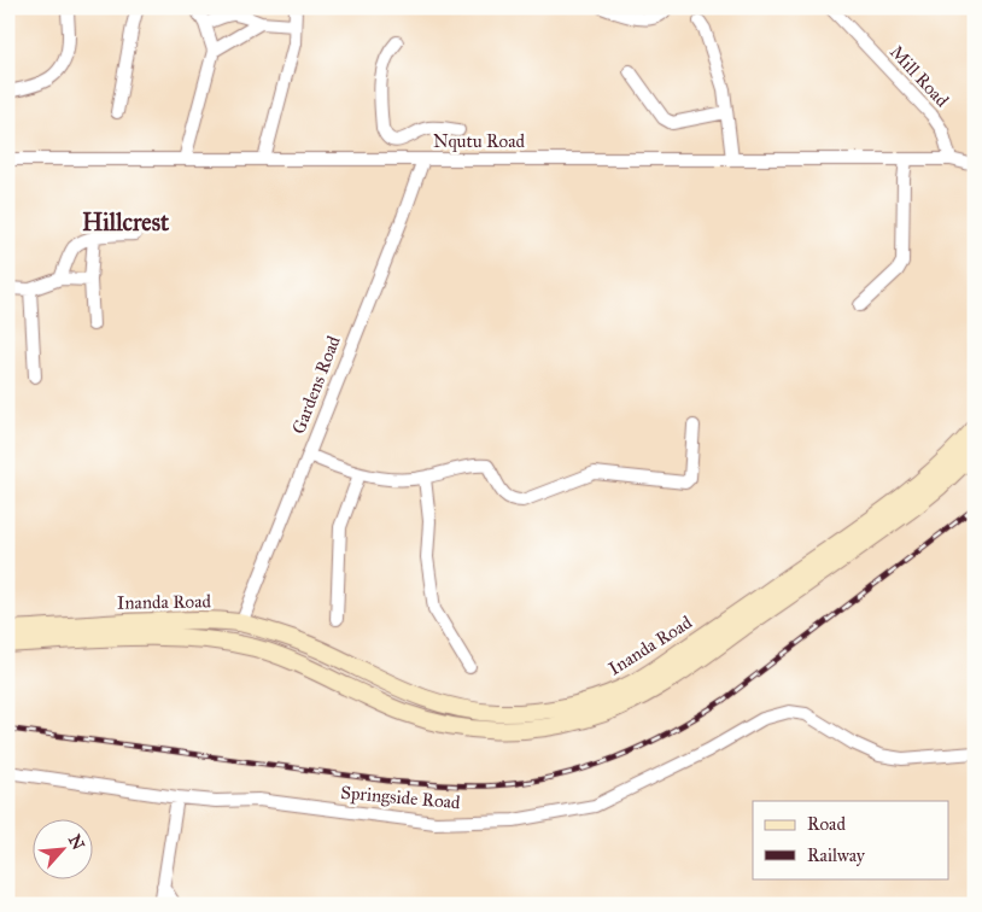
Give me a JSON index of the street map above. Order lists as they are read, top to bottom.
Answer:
{
  "streets": {
    "main road": ["Inanda Road"],
    "street": [
      "Mill Road",
      "Nqutu Road",
      "Gardens Road",
      "Springside Road"
    ]
  },
  "crossings": [
    ["Mill Road", "Nqutu Road"],
    ["Nqutu Road", "Gardens Road"],
    ["Gardens Road", "Inanda Road"]
  ],
  "districts": ["Hillcrest"],
  "legend": ["Road", "Railway"],
  "north": "top right"
}
